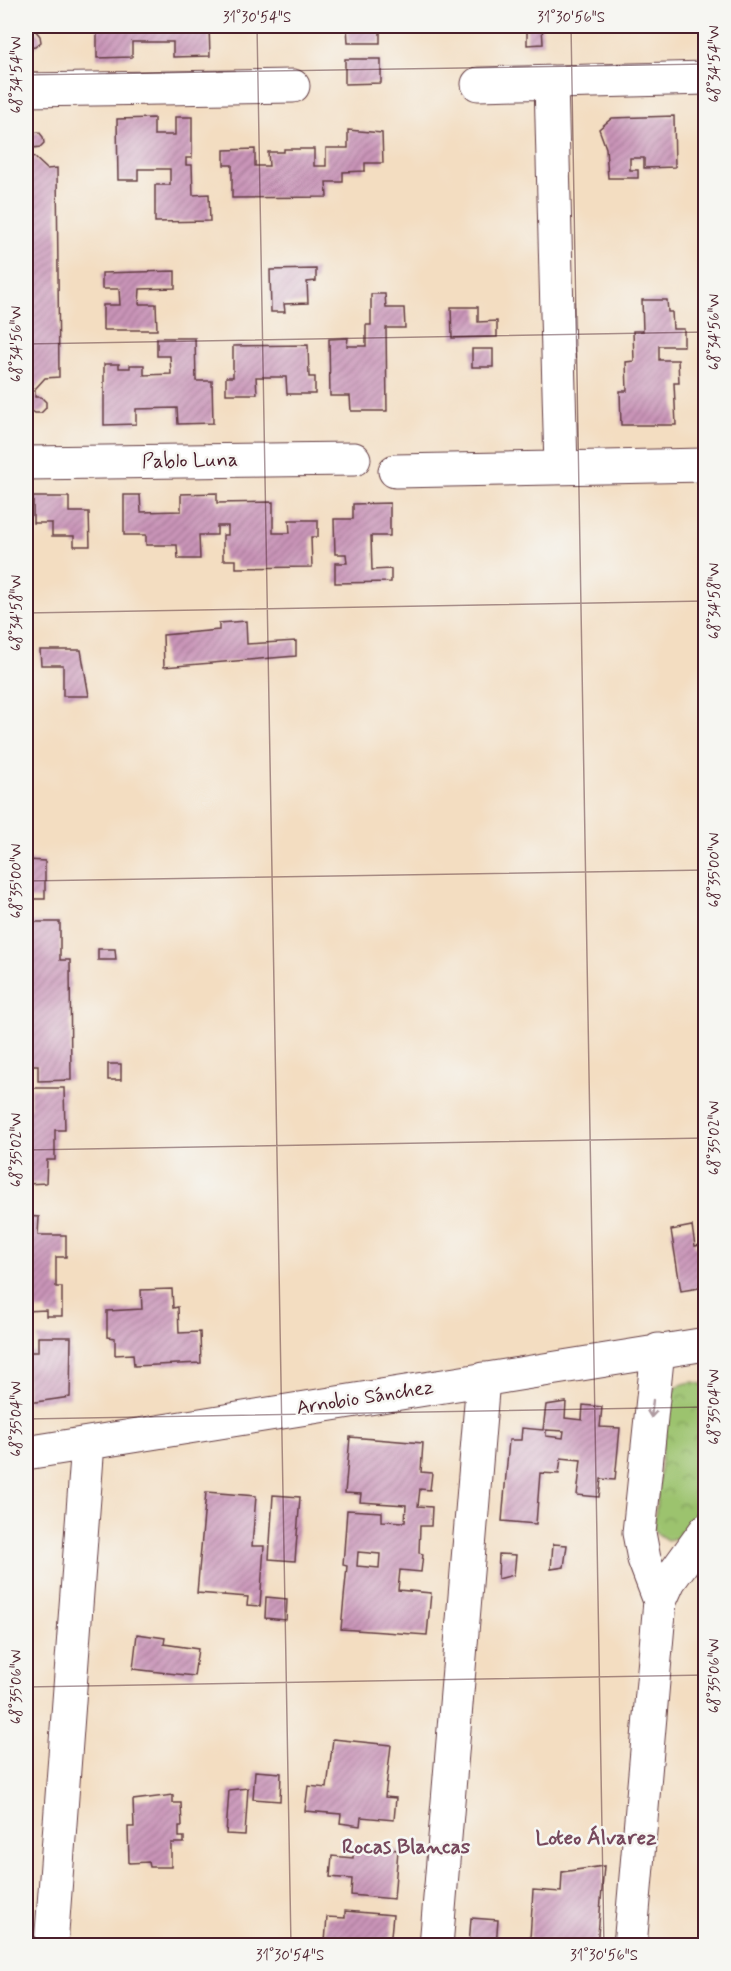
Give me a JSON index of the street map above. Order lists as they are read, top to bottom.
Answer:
{
  "streets": {
    "street": ["Pablo Luna", "Arnobio Sánchez"]
  },
  "districts": ["Loteo Álvarez", "Rocas Blancas"],
  "coordinates": [
    "31°30'54\"S",
    "31°30'56\"S",
    "68°34'54\"W",
    "68°34'56\"W",
    "68°34'58\"W",
    "68°35'00\"W",
    "68°35'02\"W",
    "68°35'04\"W",
    "68°35'06\"W"
  ]
}
